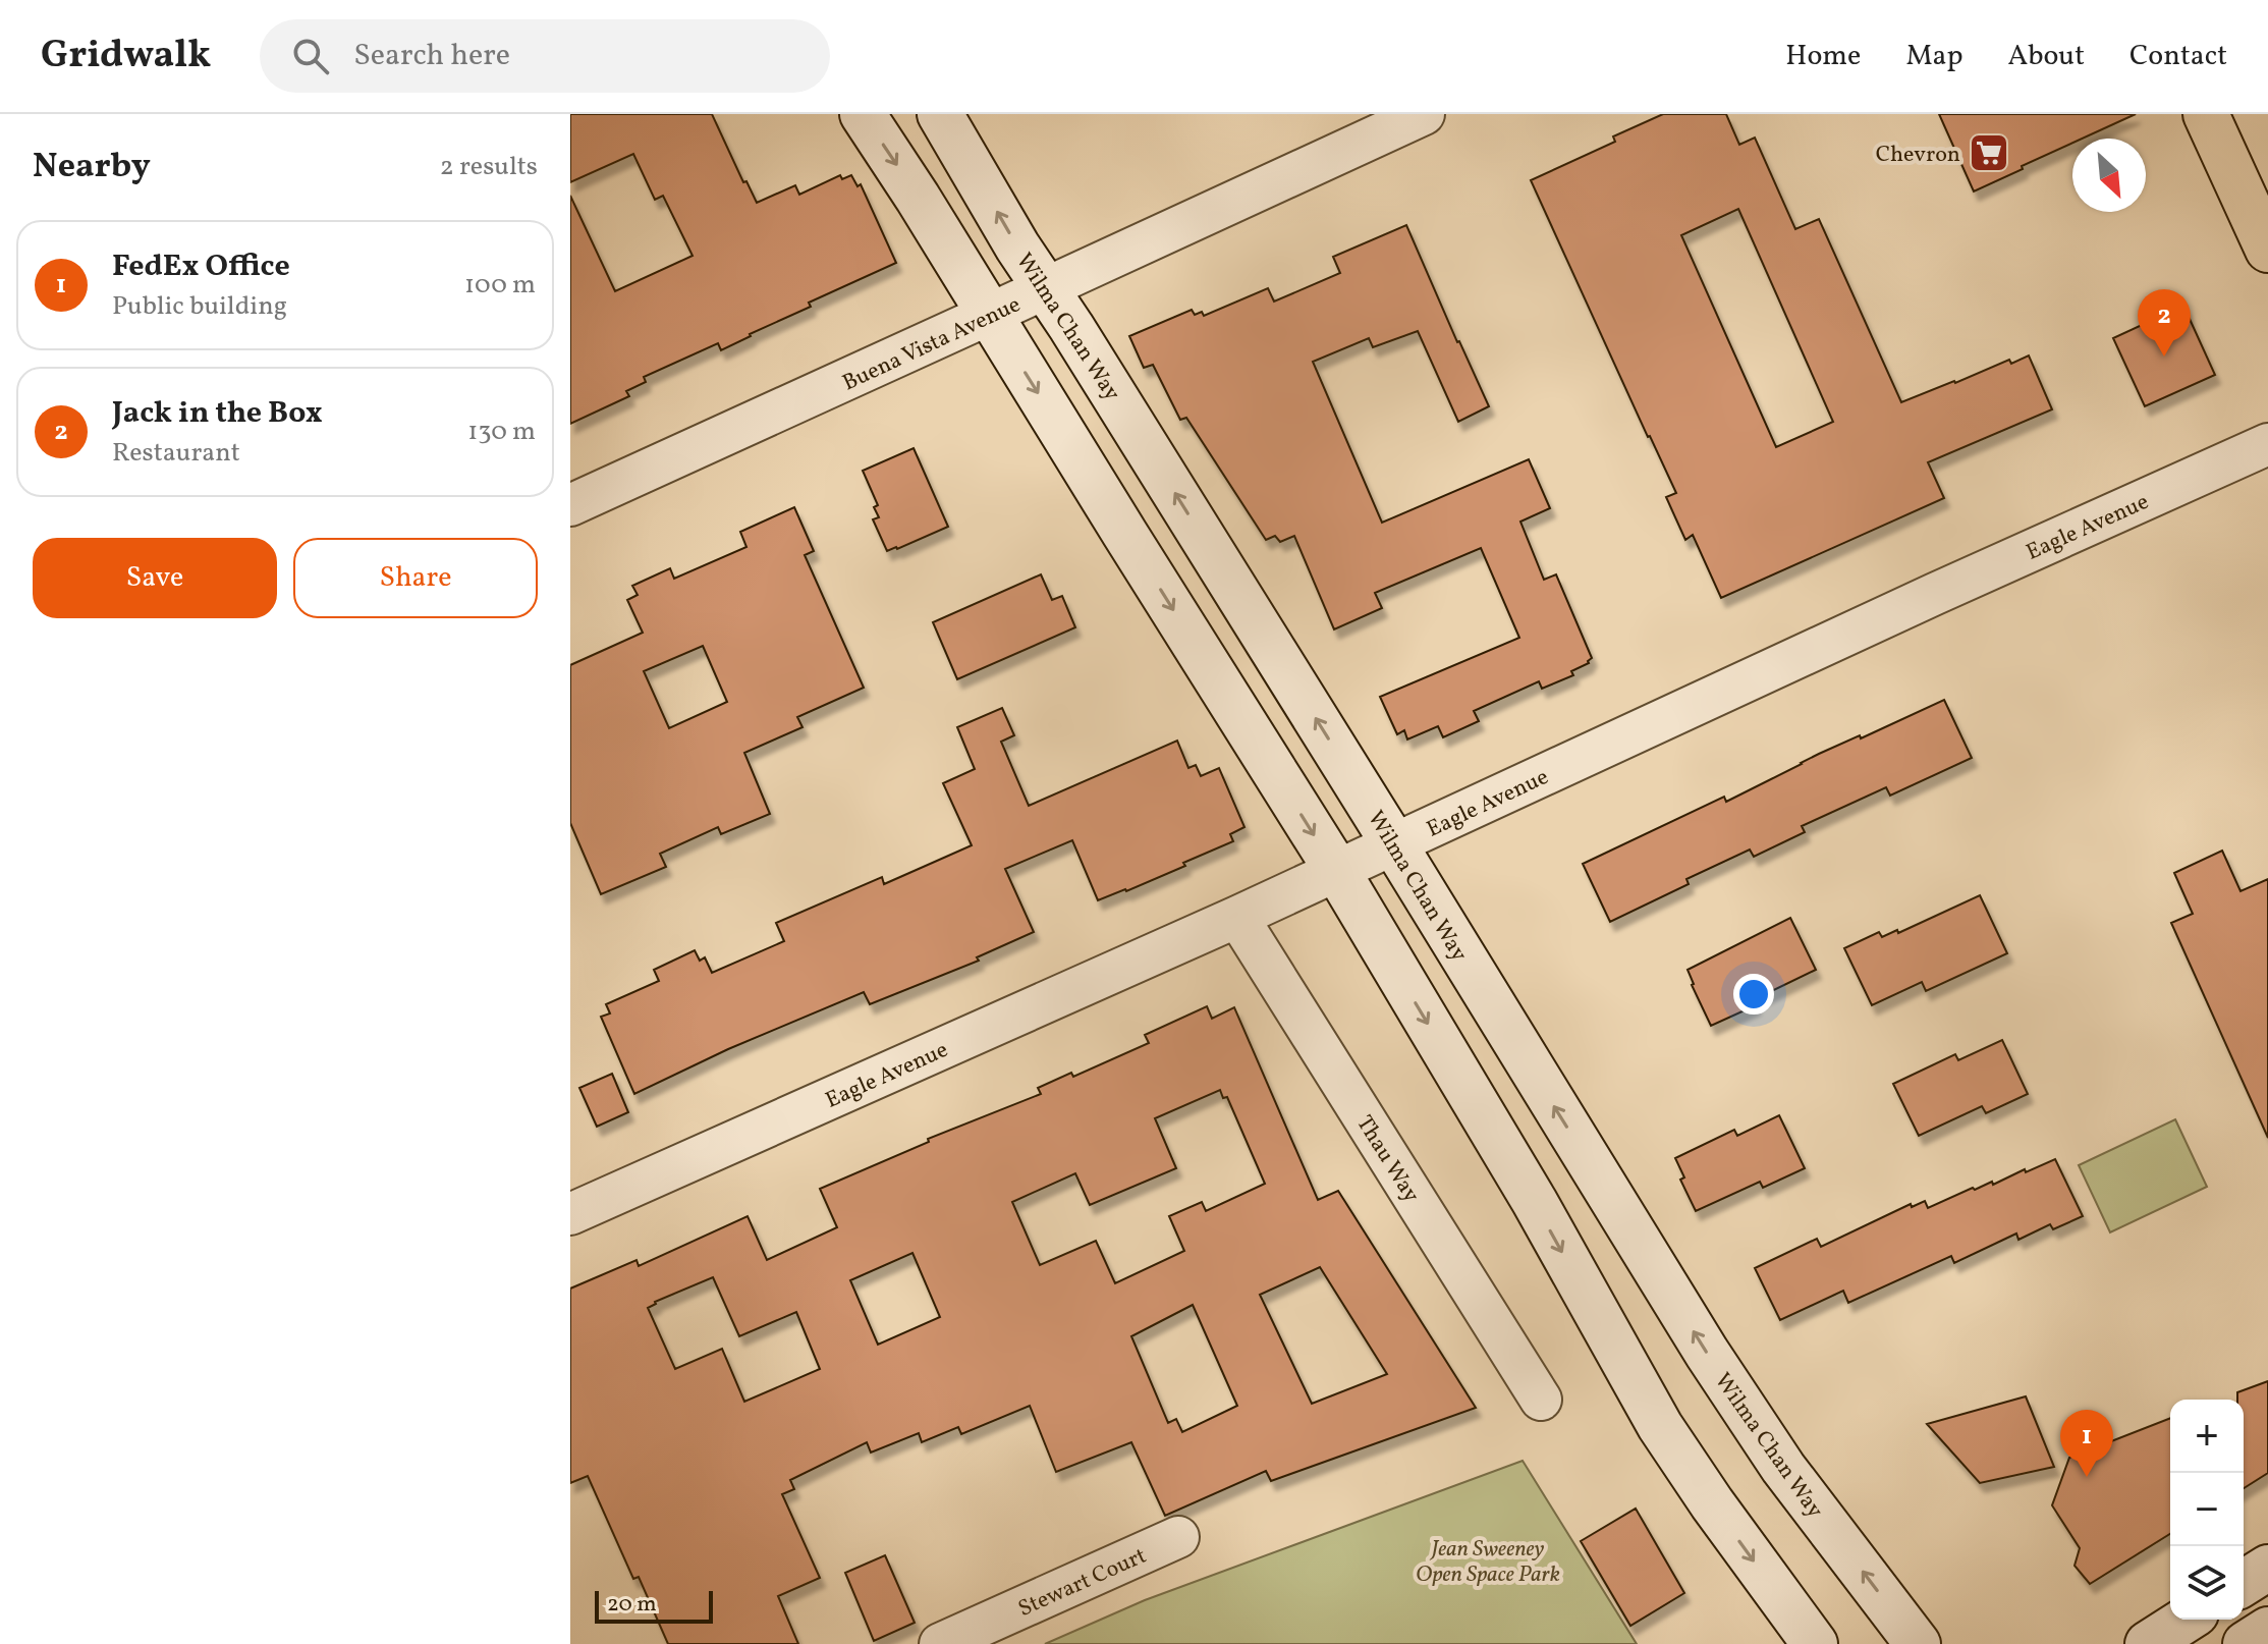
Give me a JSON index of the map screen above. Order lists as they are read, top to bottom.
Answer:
{
  "streets": {
    "main road": ["Wilma Chan Way"],
    "street": [
      "Buena Vista Avenue",
      "Eagle Avenue",
      "Thau Way",
      "Stewart Court"
    ]
  },
  "crossings": [
    ["Wilma Chan Way", "Buena Vista Avenue"],
    ["Wilma Chan Way", "Eagle Avenue"],
    ["Eagle Avenue", "Thau Way"]
  ],
  "parks": ["Jean Sweeney Open Space Park"],
  "places": {
    "supermarket": ["Chevron"]
  },
  "scale_bar": "20 m",
  "north": "bottom right",
  "page": {
    "header": "Gridwalk",
    "search": "Search here",
    "nav": [
      "Home",
      "Map",
      "About",
      "Contact"
    ],
    "heading": ["Nearby", "2 results"],
    "list": [
      {
        "mark": "1",
        "name": "FedEx Office",
        "note": "Public building",
        "value": "100 m"
      },
      {
        "mark": "2",
        "name": "Jack in the Box",
        "note": "Restaurant",
        "value": "130 m"
      }
    ],
    "pins": ["2", "1"],
    "buttons": ["Save", "Share"],
    "map_buttons": ["+", "−"],
    "scale": "20 m"
  }
}
